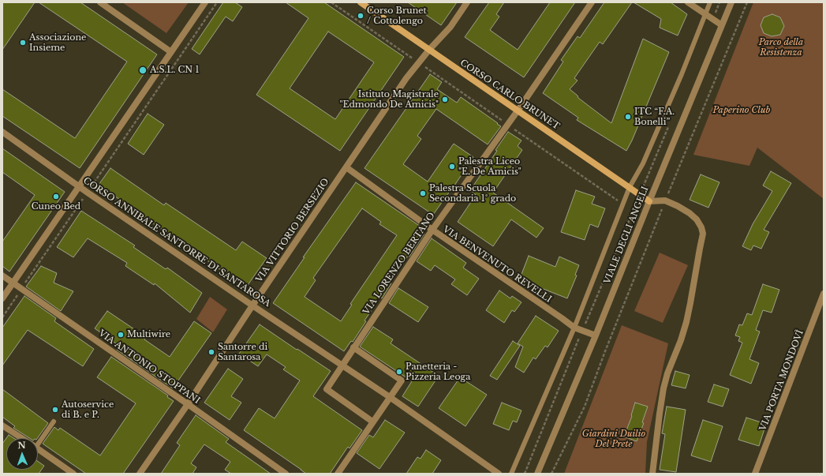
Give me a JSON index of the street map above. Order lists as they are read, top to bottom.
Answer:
{
  "streets": {
    "street": [
      "CORSO CARLO BRUNET",
      "VIA VITTORIO BERSEZIO",
      "VIALE DEGLI ANGELI",
      "CORSO ANNIBALE SANTORRE DI SANTAROSA",
      "VIA LORENZO BERTANO",
      "VIA BENVENUTO REVELLI",
      "VIA ANTONIO STOPPANI",
      "VIA PORTA MONDOVÌ"
    ]
  },
  "crossings": [
    ["CORSO CARLO BRUNET", "VIA VITTORIO BERSEZIO"],
    ["CORSO CARLO BRUNET", "VIALE DEGLI ANGELI"],
    ["CORSO CARLO BRUNET", "VIA LORENZO BERTANO"],
    ["VIA VITTORIO BERSEZIO", "CORSO ANNIBALE SANTORRE DI SANTAROSA"],
    ["VIA VITTORIO BERSEZIO", "VIA BENVENUTO REVELLI"],
    ["VIA VITTORIO BERSEZIO", "VIA ANTONIO STOPPANI"],
    ["VIALE DEGLI ANGELI", "VIA BENVENUTO REVELLI"],
    ["CORSO ANNIBALE SANTORRE DI SANTAROSA", "VIA LORENZO BERTANO"],
    ["VIA LORENZO BERTANO", "VIA BENVENUTO REVELLI"]
  ],
  "parks": ["Parco della Resistenza", "Paperino Club", "Giardini Duilio Del Prete"],
  "places": [
    "Corso Brunet / Cottolengo",
    "Associazione Insieme",
    "A.S.L. CN 1",
    "Istituto Magistrale \"Edmondo De Amicis\"",
    "ITC “F.A. Bonelli”",
    "Palestra Liceo \"E. De Amicis\"",
    "Palestra Scuola Secondaria 1° grado",
    "Cuneo Bed",
    "Multiwire",
    "Santorre di Santarosa",
    "Panetteria - Pizzeria Leoga",
    "Autoservice di B. e P."
  ],
  "north": "top"
}
